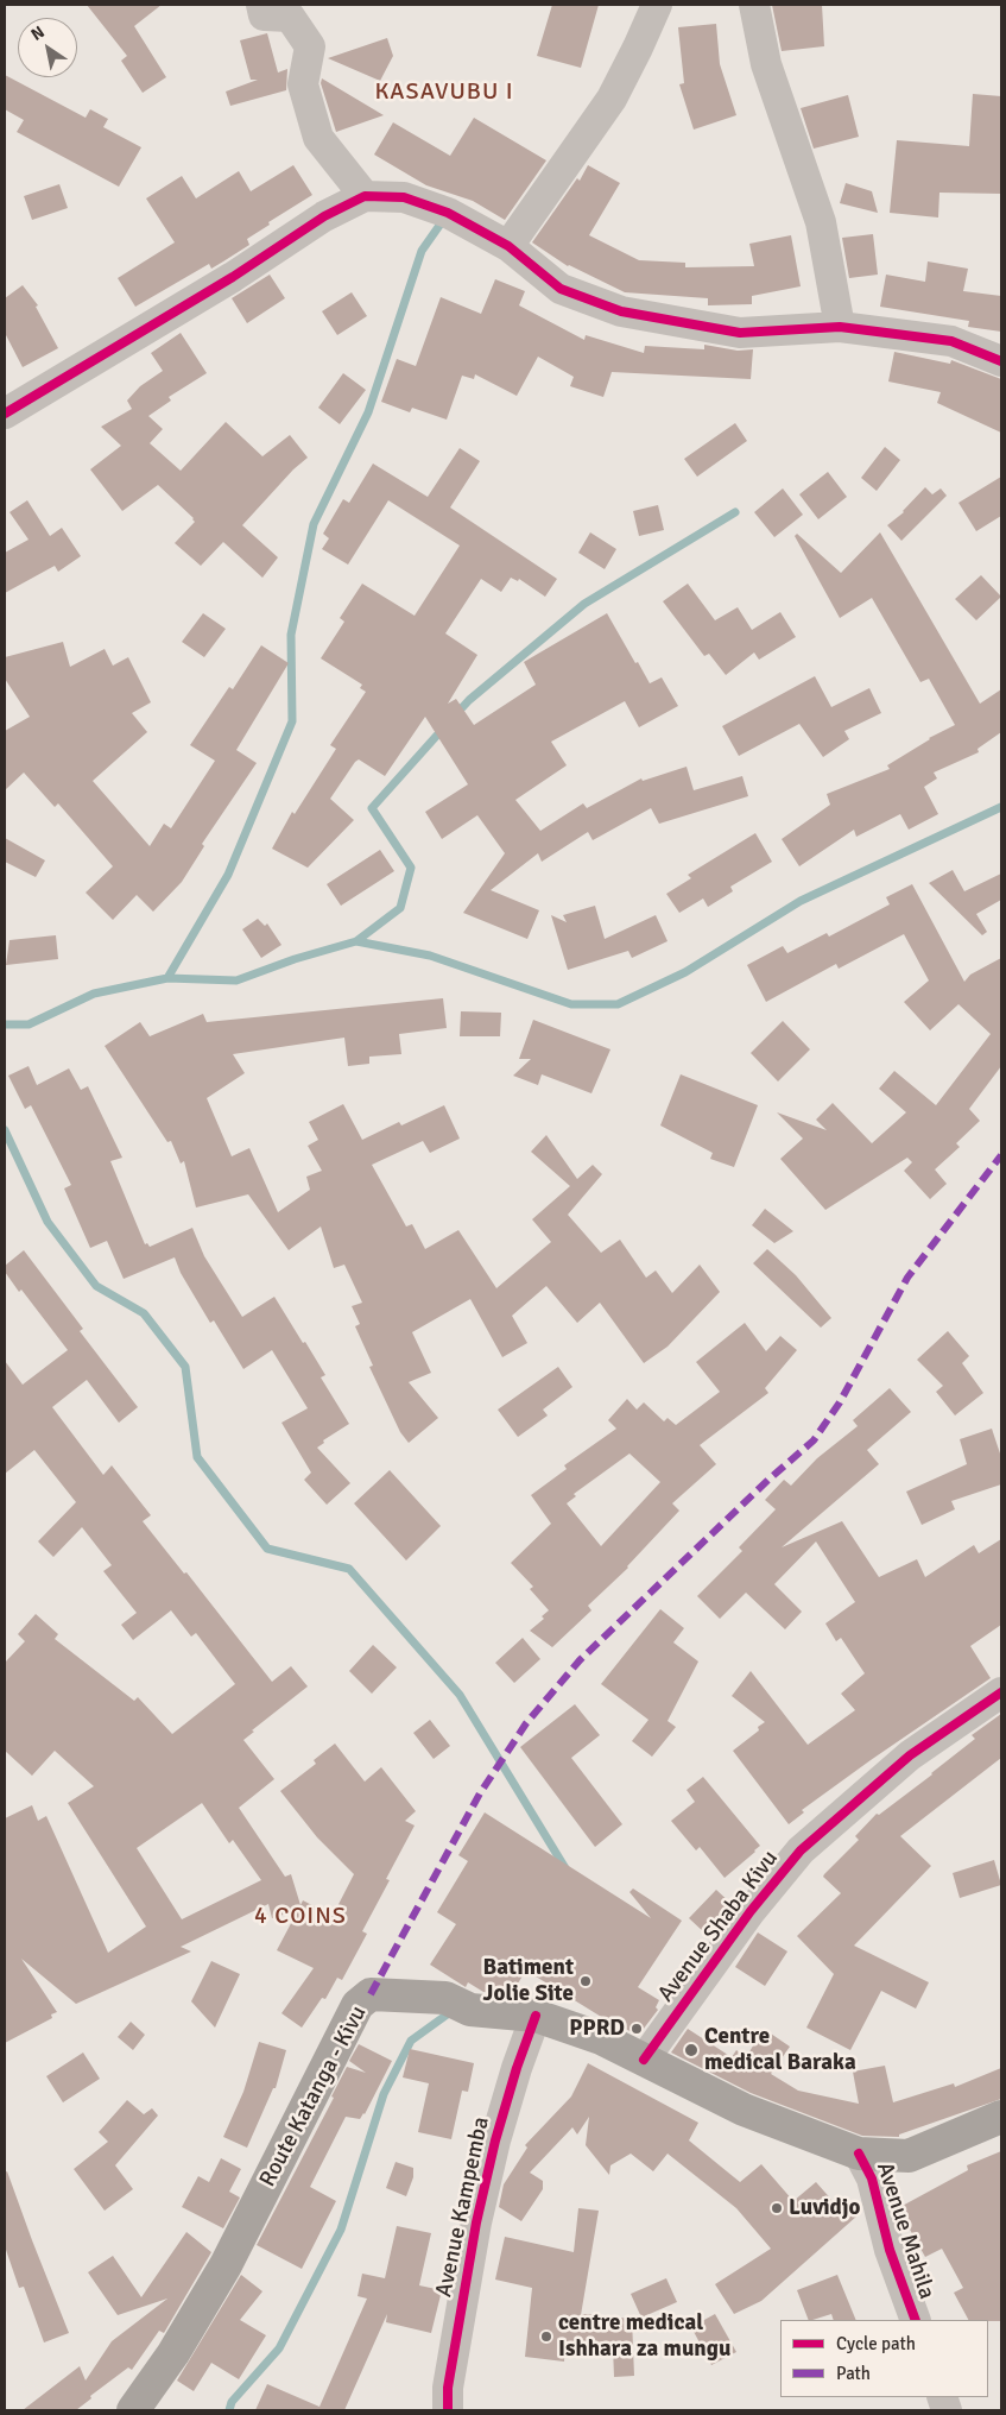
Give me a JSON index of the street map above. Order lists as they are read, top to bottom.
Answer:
{
  "streets": {
    "highway": ["Route Katanga - Kivu"],
    "street": ["Avenue Shaba Kivu", "Avenue Kampemba", "Avenue Mahila"]
  },
  "crossings": [
    ["Avenue Shaba Kivu", "Route Katanga - Kivu"],
    ["Route Katanga - Kivu", "Avenue Kampemba"],
    ["Route Katanga - Kivu", "Avenue Mahila"]
  ],
  "districts": ["KASAVUBU I", "4 COINS"],
  "places": [
    "Batiment Jolie Site",
    "PPRD",
    "Centre medical Baraka",
    "Luvidjo",
    "centre medical Ishhara za mungu"
  ],
  "legend": ["Cycle path", "Path"],
  "north": "top left"
}
